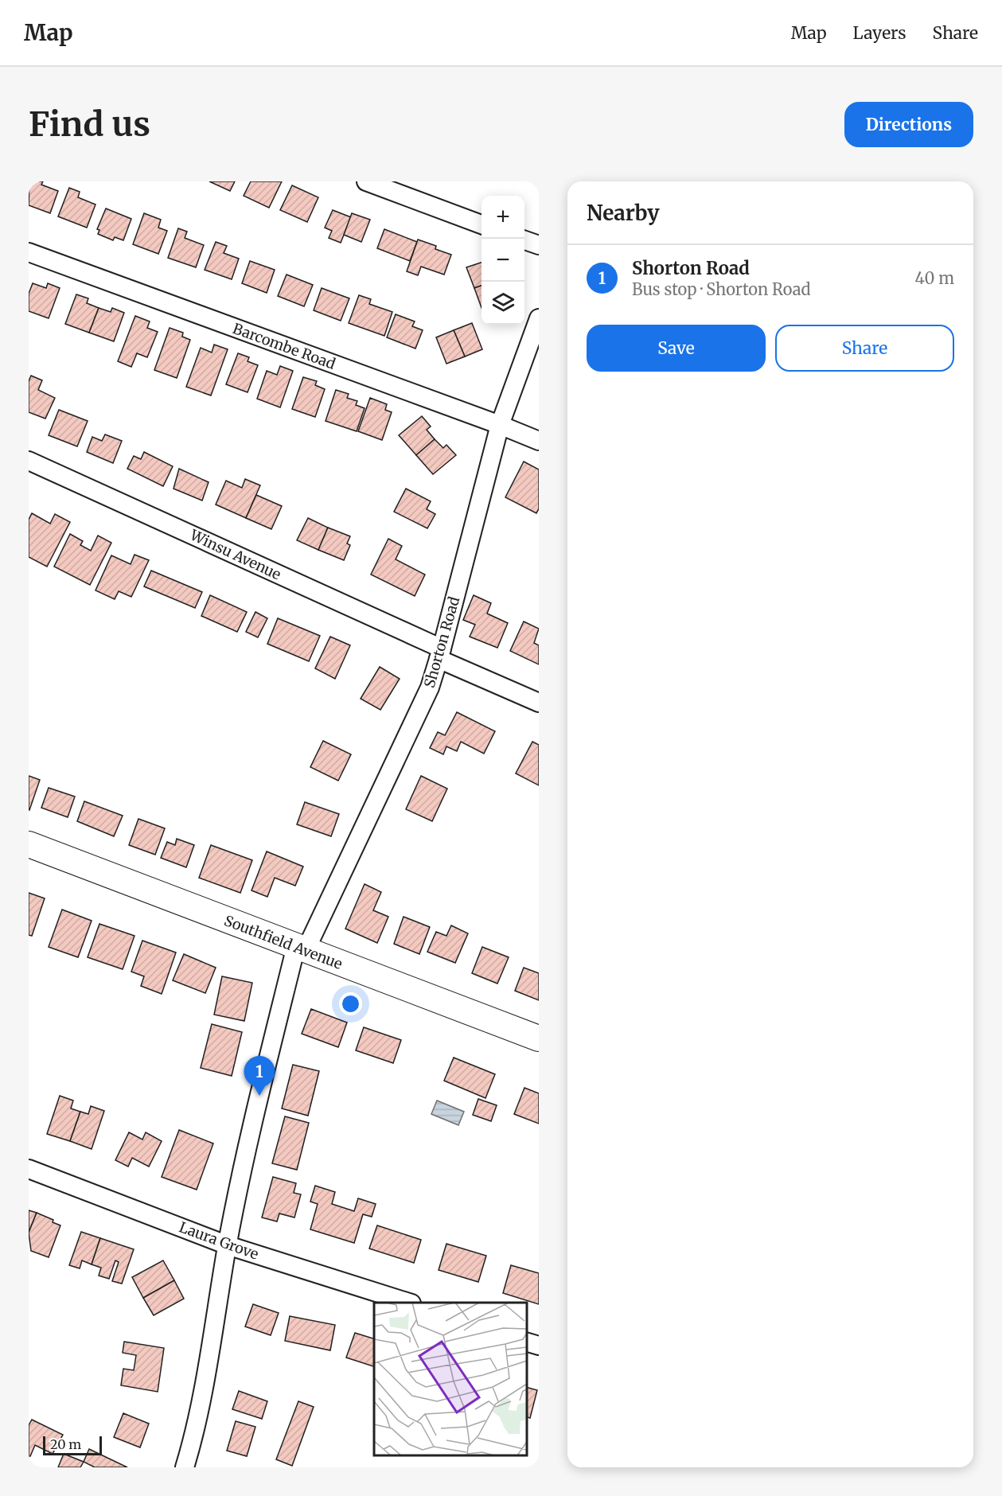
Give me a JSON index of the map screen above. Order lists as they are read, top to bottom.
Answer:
{
  "streets": {
    "street": [
      "Barcombe Road",
      "Winsu Avenue",
      "Shorton Road",
      "Southfield Avenue",
      "Laura Grove"
    ]
  },
  "crossings": [
    ["Barcombe Road", "Shorton Road"],
    ["Winsu Avenue", "Shorton Road"],
    ["Shorton Road", "Southfield Avenue"],
    ["Shorton Road", "Laura Grove"]
  ],
  "scale_bar": "20 m",
  "page": {
    "header": "Map",
    "nav": ["Map", "Layers", "Share"],
    "buttons": [
      "Directions",
      ["Save", "Share"]
    ],
    "title": "Find us",
    "heading": "Nearby",
    "map_buttons": ["+", "−"],
    "list": [
      {
        "mark": "1",
        "name": "Shorton Road",
        "note": "Bus stop · Shorton Road",
        "value": "40 m"
      }
    ],
    "pins": "1",
    "scale": "20 m"
  }
}
